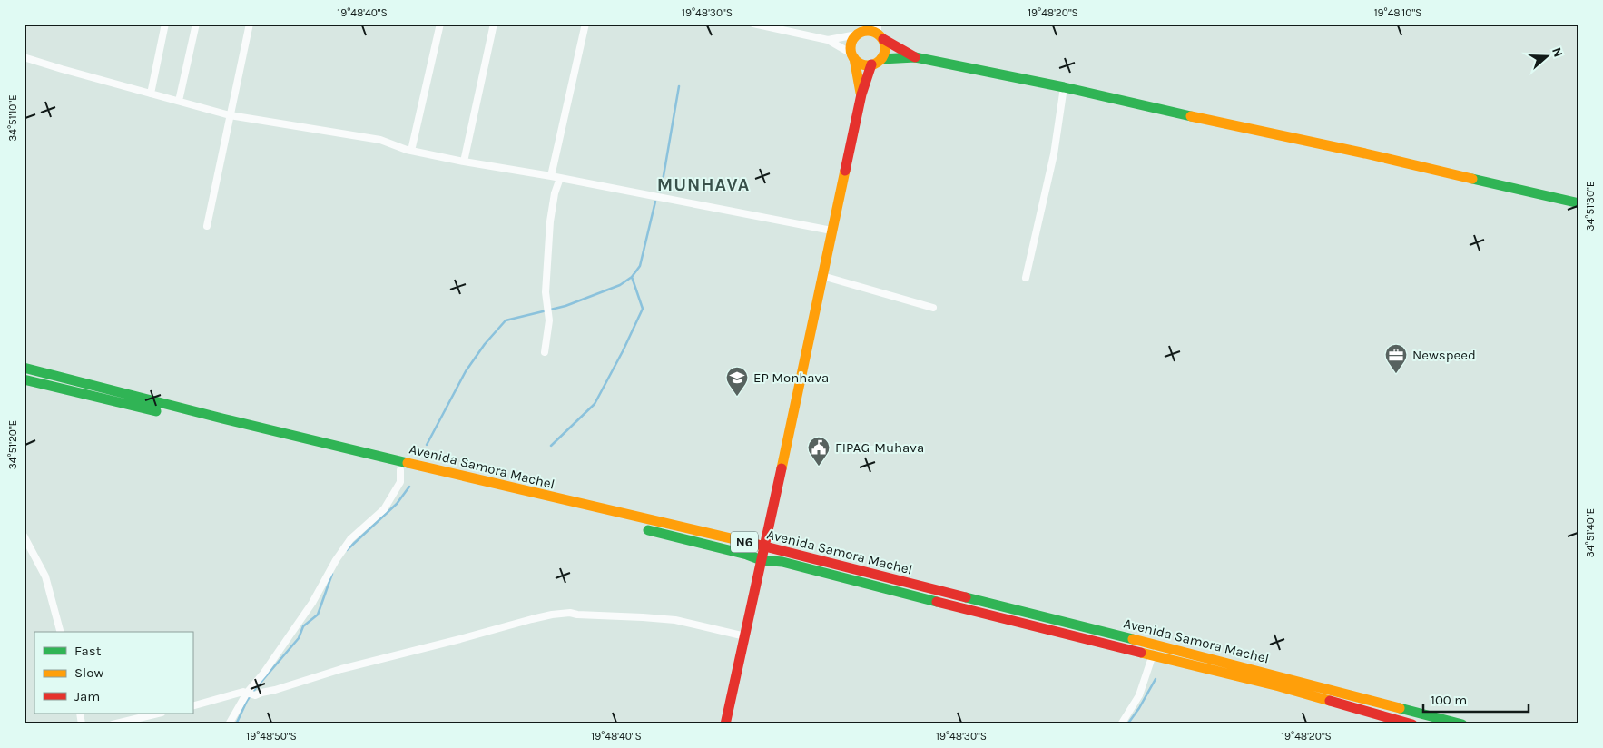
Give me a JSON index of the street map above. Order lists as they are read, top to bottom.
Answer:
{
  "streets": {
    "main road": ["Avenida Samora Machel", "N6"]
  },
  "districts": ["MUNHAVA"],
  "places": {
    "office": ["Newspeed"],
    "school or university": ["EP Monhava"],
    "public building": ["FIPAG-Muhava"]
  },
  "legend": ["Fast", "Slow", "Jam"],
  "scale_bar": "100 m",
  "north": "right",
  "coordinates": [
    "19°48'40\"S",
    "19°48'30\"S",
    "19°48'20\"S",
    "19°48'10\"S",
    "34°51'10\"E",
    "34°51'30\"E",
    "34°51'20\"E",
    "34°51'40\"E",
    "19°48'50\"S"
  ]
}
